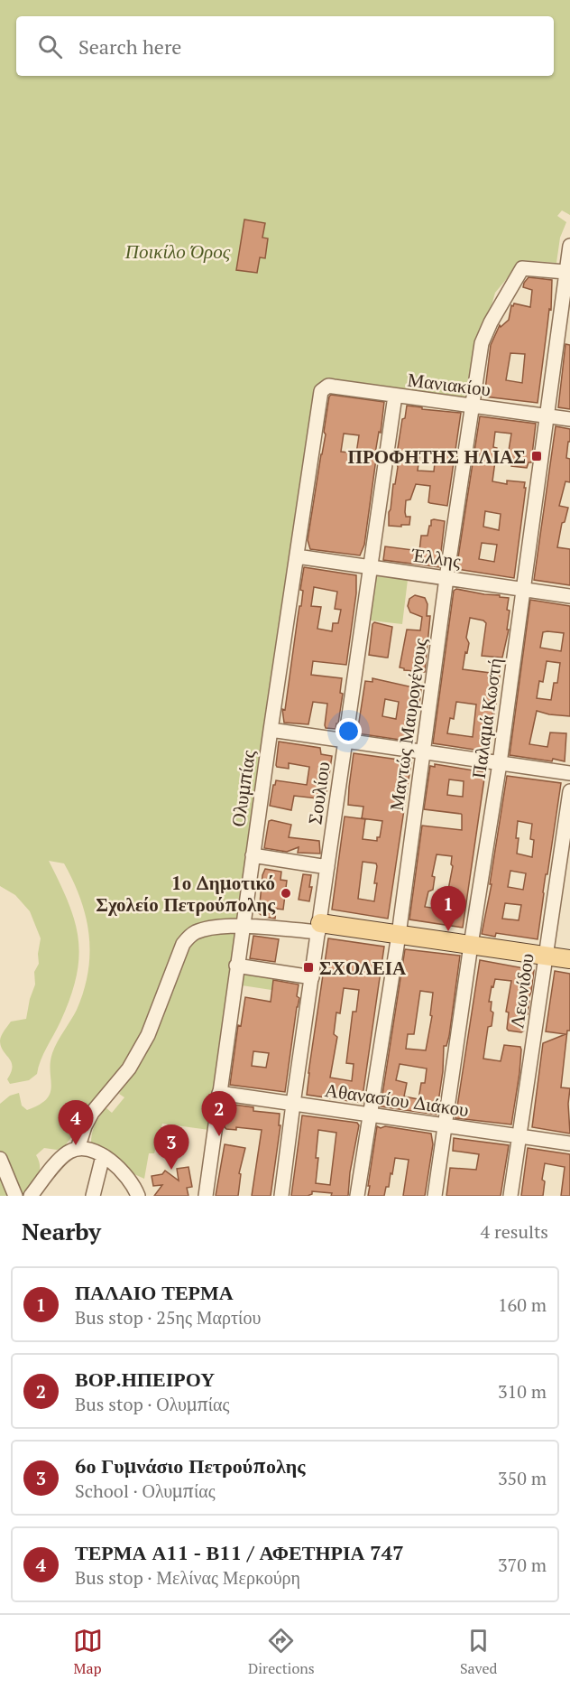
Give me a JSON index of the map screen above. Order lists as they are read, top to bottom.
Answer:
{
  "streets": {
    "street": [
      "Μανιακίου",
      "Έλλης",
      "Παλαμά Κωστή",
      "Μαντώς Μαυρογένους",
      "Ολυμπίας",
      "Σουλίου",
      "Λεωνίδου",
      "Αθανασίου Διάκου"
    ]
  },
  "crossings": [
    ["Μανιακίου", "Παλαμά Κωστή"],
    ["Μανιακίου", "Μαντώς Μαυρογένους"],
    ["Μανιακίου", "Ολυμπίας"],
    ["Μανιακίου", "Σουλίου"],
    ["Έλλης", "Παλαμά Κωστή"],
    ["Έλλης", "Μαντώς Μαυρογένους"],
    ["Έλλης", "Ολυμπίας"],
    ["Έλλης", "Σουλίου"],
    ["Παλαμά Κωστή", "Μαντώς Μαυρογένους"],
    ["Παλαμά Κωστή", "Αθανασίου Διάκου"],
    ["Μαντώς Μαυρογένους", "Αθανασίου Διάκου"],
    ["Ολυμπίας", "Αθανασίου Διάκου"],
    ["Σουλίου", "Αθανασίου Διάκου"],
    ["Λεωνίδου", "Αθανασίου Διάκου"]
  ],
  "parks": ["Ποικίλο Όρος"],
  "places": {
    "transit": ["ΠΡΟΦΗΤΗΣ ΗΛΙΑΣ", "ΣΧΟΛΕΙΑ"],
    "other": ["1ο Δημοτικό Σχολείο Πετρούπολης"]
  },
  "page": {
    "search": "Search here",
    "pins": [
      "1",
      "2",
      "4",
      "3"
    ],
    "heading": ["Nearby", "4 results"],
    "list": [
      {
        "mark": "1",
        "name": "ΠΑΛΑΙΟ ΤΕΡΜΑ",
        "note": "Bus stop · 25ης Μαρτίου",
        "value": "160 m"
      },
      {
        "mark": "2",
        "name": "ΒΟΡ.ΗΠΕΙΡΟΥ",
        "note": "Bus stop · Ολυμπίας",
        "value": "310 m"
      },
      {
        "mark": "3",
        "name": "6ο Γυμνάσιο Πετρούπολης",
        "note": "School · Ολυμπίας",
        "value": "350 m"
      },
      {
        "mark": "4",
        "name": "ΤΕΡΜΑ Α11 - Β11 / ΑΦΕΤΗΡΙΑ 747",
        "note": "Bus stop · Μελίνας Μερκούρη",
        "value": "370 m"
      }
    ],
    "nav": ["Map", "Directions", "Saved"]
  }
}
